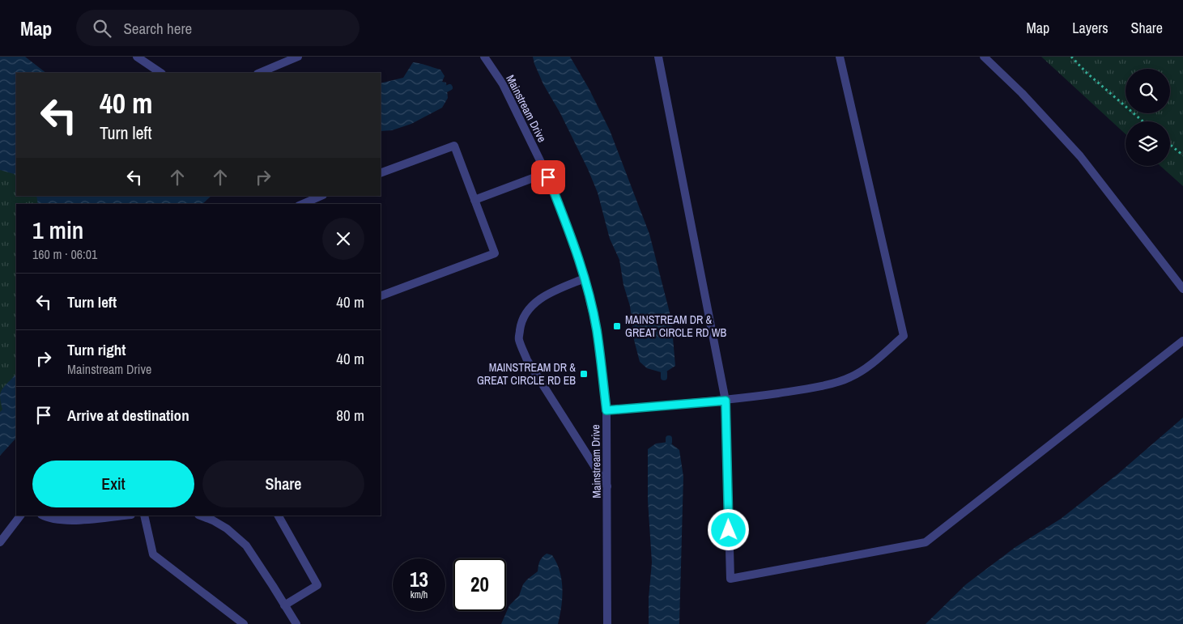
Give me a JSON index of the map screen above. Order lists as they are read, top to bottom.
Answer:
{
  "streets": {
    "street": ["Mainstream Drive"]
  },
  "places": {
    "transit": ["MAINSTREAM DR & GREAT CIRCLE RD WB", "MAINSTREAM DR & GREAT CIRCLE RD EB"]
  },
  "page": {
    "header": "Map",
    "search": "Search here",
    "nav": ["Map", "Layers", "Share"],
    "turn": ["40 m", "Turn left"],
    "heading": ["1 min", "160 m · 06:01"],
    "list": [
      {
        "name": "Turn left",
        "value": "40 m"
      },
      {
        "name": "Turn right",
        "note": "Mainstream Drive",
        "value": "40 m"
      },
      {
        "name": "Arrive at destination",
        "value": "80 m"
      }
    ],
    "buttons": ["Exit", "Share"],
    "speed": "13 km/h",
    "limit": "20"
  }
}
